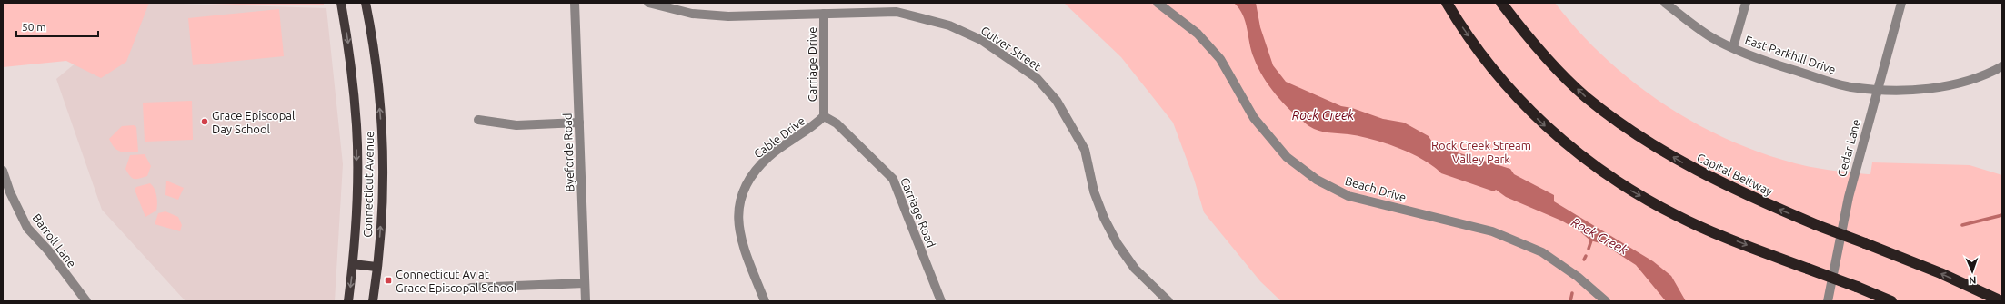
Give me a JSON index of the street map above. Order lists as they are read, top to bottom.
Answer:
{
  "streets": {
    "highway": ["Capital Beltway"],
    "main road": ["Connecticut Avenue"],
    "street": [
      "Culver Street",
      "East Parkhill Drive",
      "Carriage Drive",
      "Cable Drive",
      "Cedar Lane",
      "Byeforde Road",
      "Beach Drive",
      "Carriage Road",
      "Barroll Lane"
    ]
  },
  "crossings": [
    ["Culver Street", "Carriage Drive"],
    ["East Parkhill Drive", "Cedar Lane"],
    ["Carriage Drive", "Cable Drive"],
    ["Carriage Drive", "Carriage Road"],
    ["Cable Drive", "Carriage Road"]
  ],
  "water": ["Rock Creek"],
  "parks": ["Rock Creek Stream Valley Park"],
  "places": {
    "other": ["Grace Episcopal Day School"],
    "transit": ["Connecticut Av at Grace Episcopal School"]
  },
  "scale_bar": "50 m",
  "north": "bottom"
}
